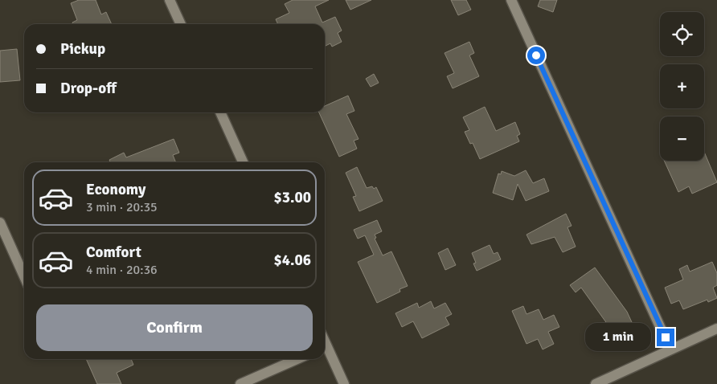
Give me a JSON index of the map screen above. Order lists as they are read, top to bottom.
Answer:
{
  "page": {
    "map_buttons": ["+", "−"],
    "banner": ["Pickup", "Drop-off"],
    "list": [
      {
        "name": "Economy",
        "note": "3 min · 20:35",
        "value": "$3.00"
      },
      {
        "name": "Comfort",
        "note": "4 min · 20:36",
        "value": "$4.06"
      }
    ],
    "buttons": "Confirm",
    "bubble": "1 min"
  }
}
